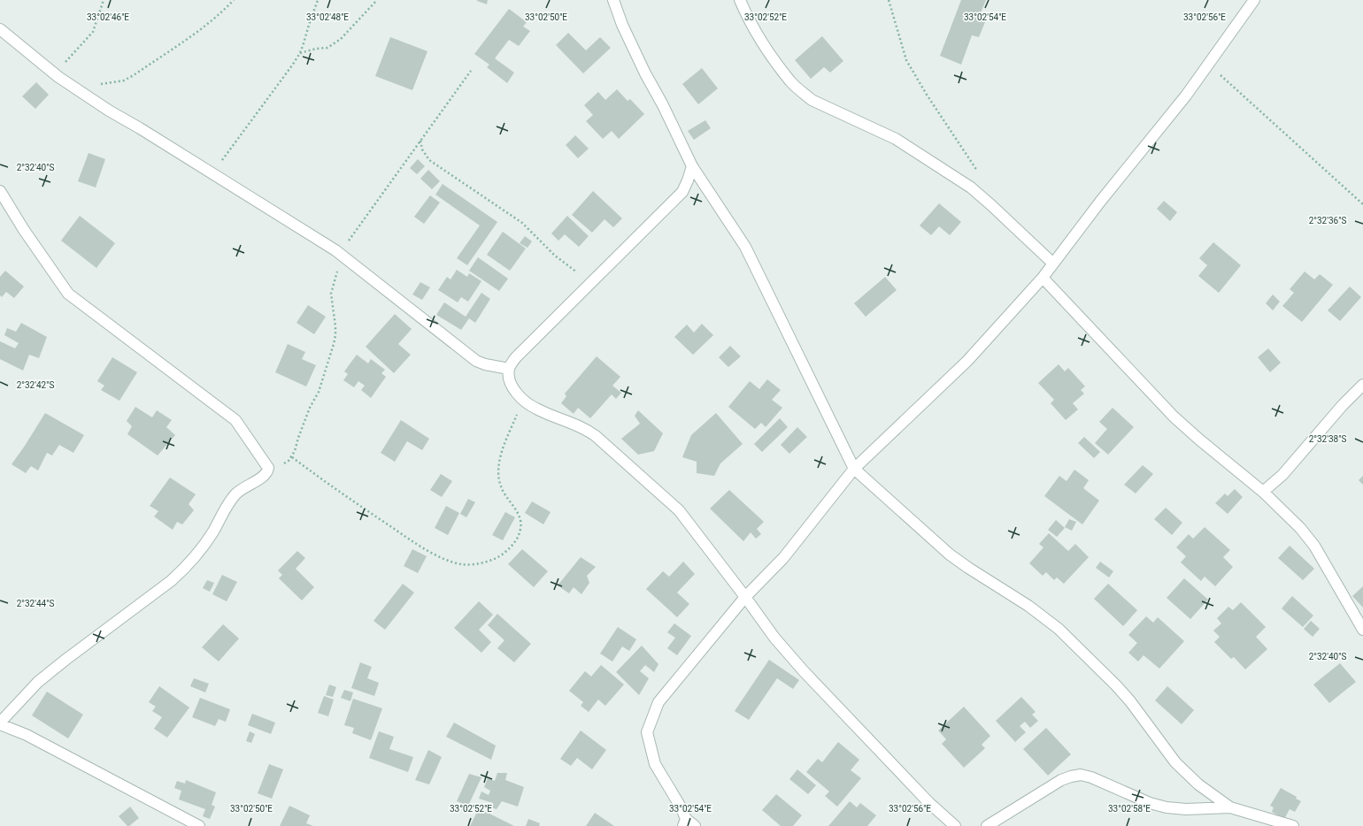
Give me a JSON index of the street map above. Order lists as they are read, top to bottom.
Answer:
{
  "coordinates": [
    "33°02'46\"E",
    "33°02'48\"E",
    "33°02'50\"E",
    "33°02'52\"E",
    "33°02'54\"E",
    "33°02'56\"E",
    "2°32'40\"S",
    "2°32'36\"S",
    "2°32'42\"S",
    "2°32'38\"S",
    "2°32'44\"S",
    "33°02'58\"E"
  ]
}
